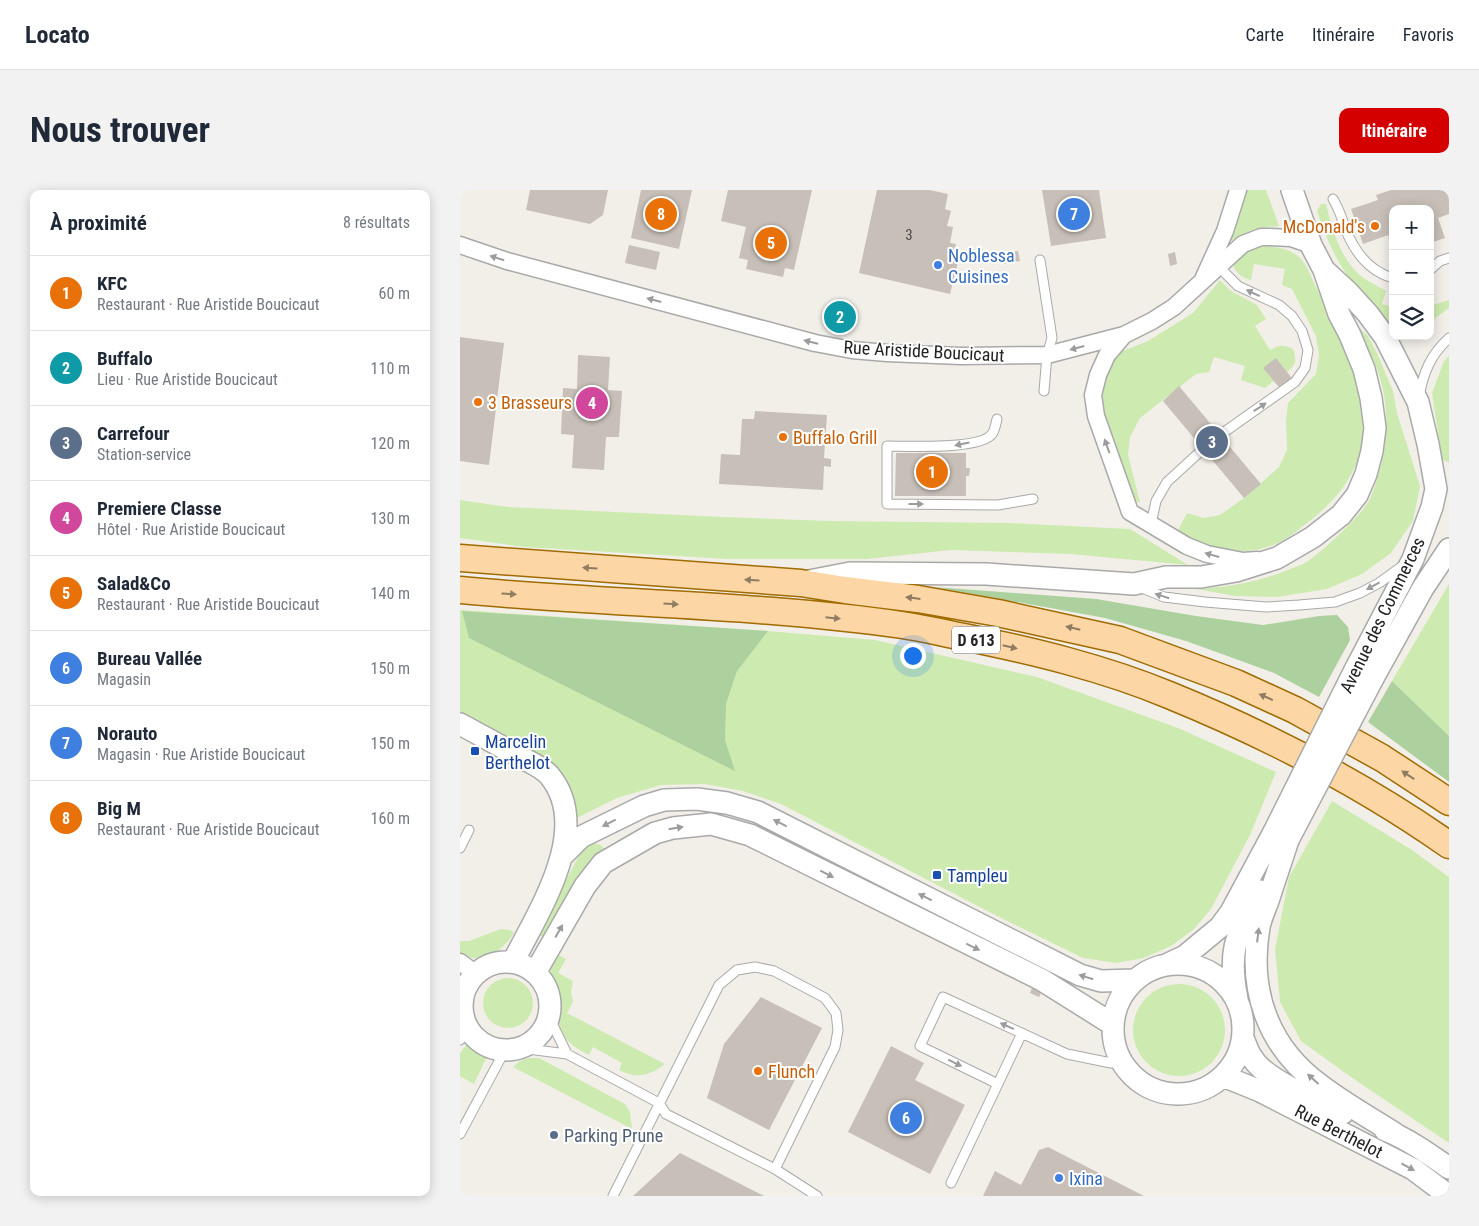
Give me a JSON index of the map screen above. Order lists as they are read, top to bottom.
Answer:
{
  "streets": {
    "main road": ["D 613"],
    "street": ["Rue Aristide Boucicaut", "Avenue des Commerces", "Rue Berthelot"]
  },
  "crossings": [
    ["Rue Aristide Boucicaut", "Avenue des Commerces"],
    ["Avenue des Commerces", "Rue Berthelot"]
  ],
  "one_way": ["Rue Aristide Boucicaut"],
  "places": {
    "other": [
      "McDonald's",
      "Noblessa Cuisines",
      "3 Brasseurs",
      "Buffalo Grill",
      "Flunch",
      "Parking Prune",
      "Ixina"
    ],
    "transit": ["Marcelin Berthelot", "Tampleu"]
  },
  "house_numbers": ["3"],
  "page": {
    "header": "Locato",
    "nav": ["Carte", "Itinéraire", "Favoris"],
    "buttons": "Itinéraire",
    "title": "Nous trouver",
    "heading": ["À proximité", "8 résultats"],
    "pins": [
      "7",
      "8",
      "5",
      "2",
      "4",
      "3",
      "1",
      "6"
    ],
    "map_buttons": ["+", "−"],
    "list": [
      {
        "mark": "1",
        "name": "KFC",
        "note": "Restaurant · Rue Aristide Boucicaut",
        "value": "60 m"
      },
      {
        "mark": "2",
        "name": "Buffalo",
        "note": "Lieu · Rue Aristide Boucicaut",
        "value": "110 m"
      },
      {
        "mark": "3",
        "name": "Carrefour",
        "note": "Station-service",
        "value": "120 m"
      },
      {
        "mark": "4",
        "name": "Premiere Classe",
        "note": "Hôtel · Rue Aristide Boucicaut",
        "value": "130 m"
      },
      {
        "mark": "5",
        "name": "Salad&Co",
        "note": "Restaurant · Rue Aristide Boucicaut",
        "value": "140 m"
      },
      {
        "mark": "6",
        "name": "Bureau Vallée",
        "note": "Magasin",
        "value": "150 m"
      },
      {
        "mark": "7",
        "name": "Norauto",
        "note": "Magasin · Rue Aristide Boucicaut",
        "value": "150 m"
      },
      {
        "mark": "8",
        "name": "Big M",
        "note": "Restaurant · Rue Aristide Boucicaut",
        "value": "160 m"
      }
    ]
  }
}
